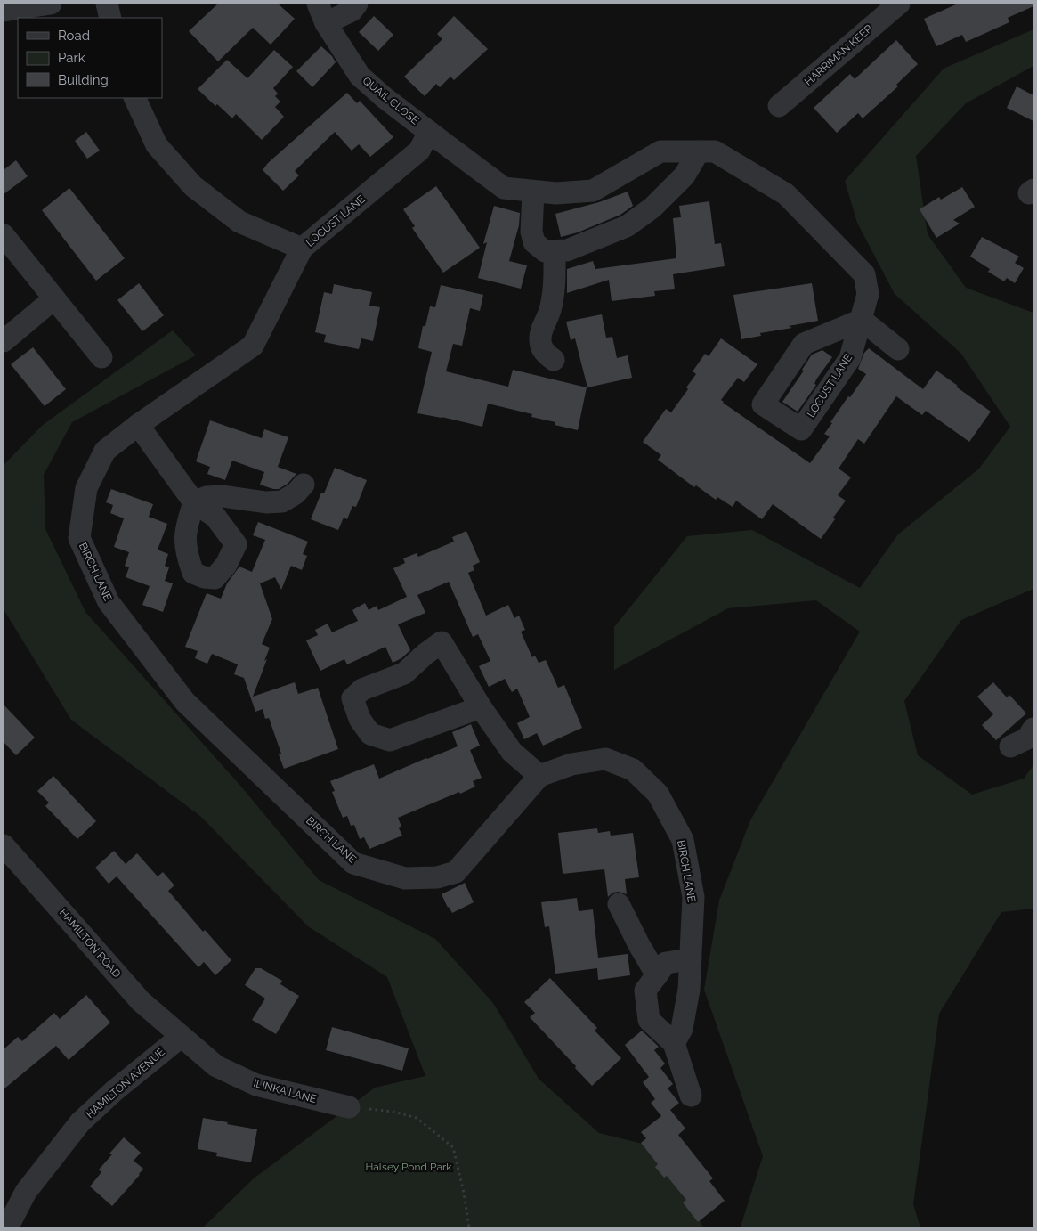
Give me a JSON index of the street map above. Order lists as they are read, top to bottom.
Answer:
{
  "streets": {
    "street": [
      "HARRIMAN KEEP",
      "QUAIL CLOSE",
      "LOCUST LANE",
      "BIRCH LANE",
      "HAMILTON ROAD",
      "HAMILTON AVENUE",
      "ILINKA LANE"
    ]
  },
  "crossings": [
    ["QUAIL CLOSE", "LOCUST LANE"],
    ["LOCUST LANE", "BIRCH LANE"],
    ["HAMILTON ROAD", "HAMILTON AVENUE"],
    ["HAMILTON ROAD", "ILINKA LANE"],
    ["HAMILTON AVENUE", "ILINKA LANE"]
  ],
  "parks": ["Halsey Pond Park"],
  "legend": ["Road", "Park", "Building"]
}
